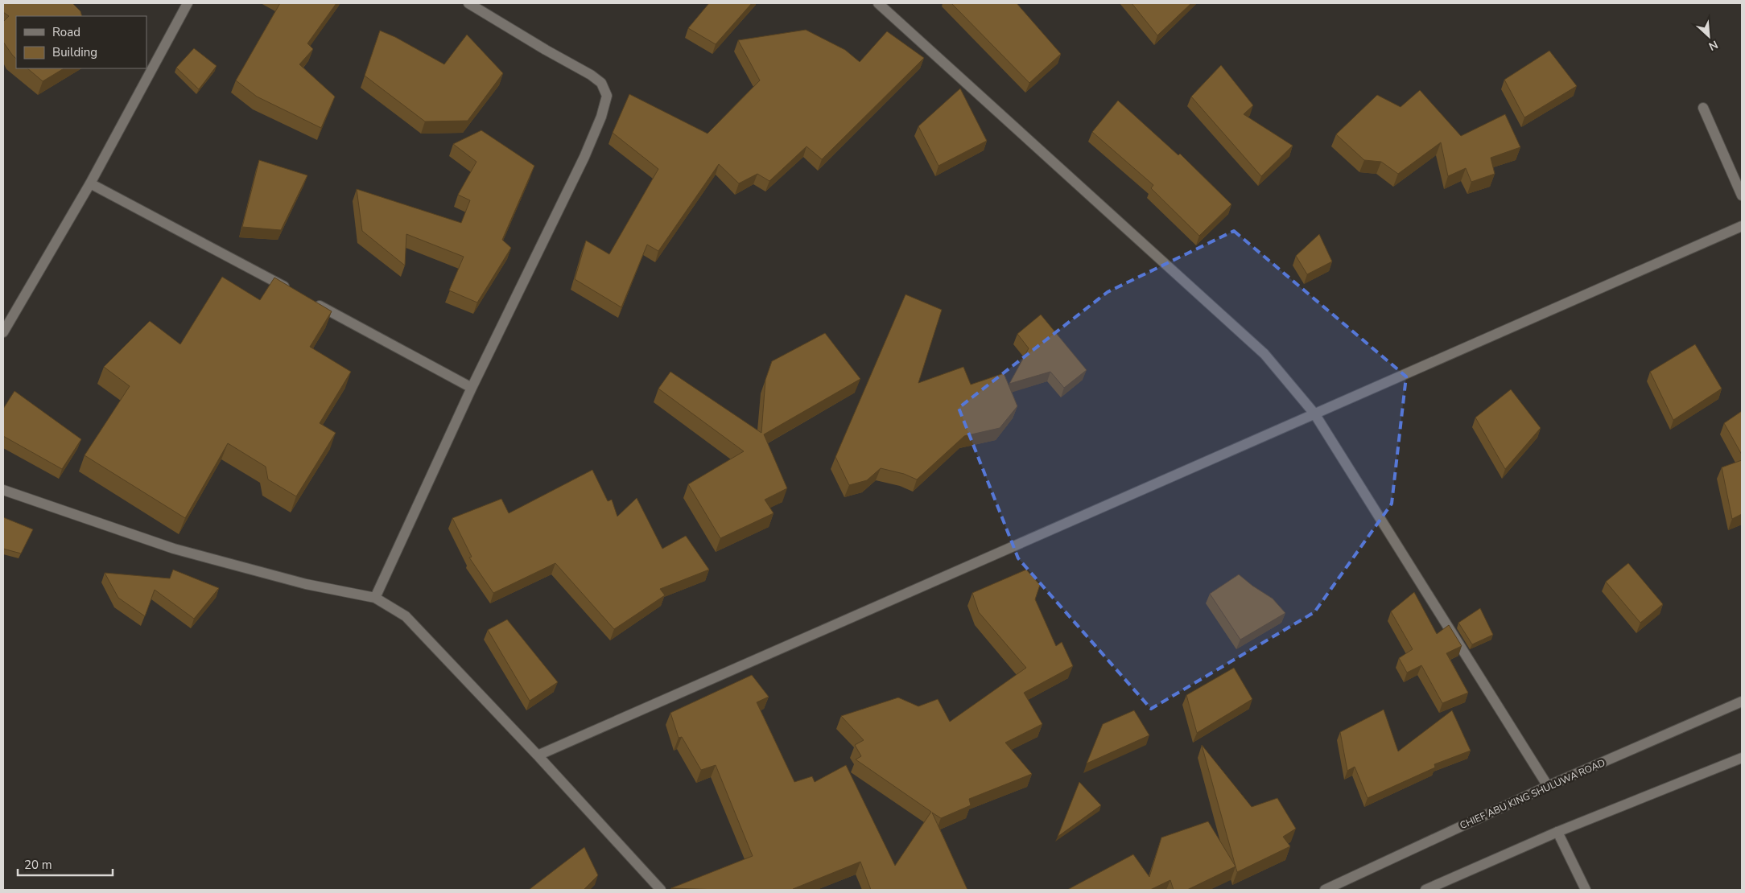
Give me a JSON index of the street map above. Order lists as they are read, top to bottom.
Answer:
{
  "streets": {
    "street": ["CHIEF ABU KING SHULUWA ROAD"]
  },
  "legend": ["Road", "Building"],
  "scale_bar": "20 m",
  "north": "bottom right"
}
